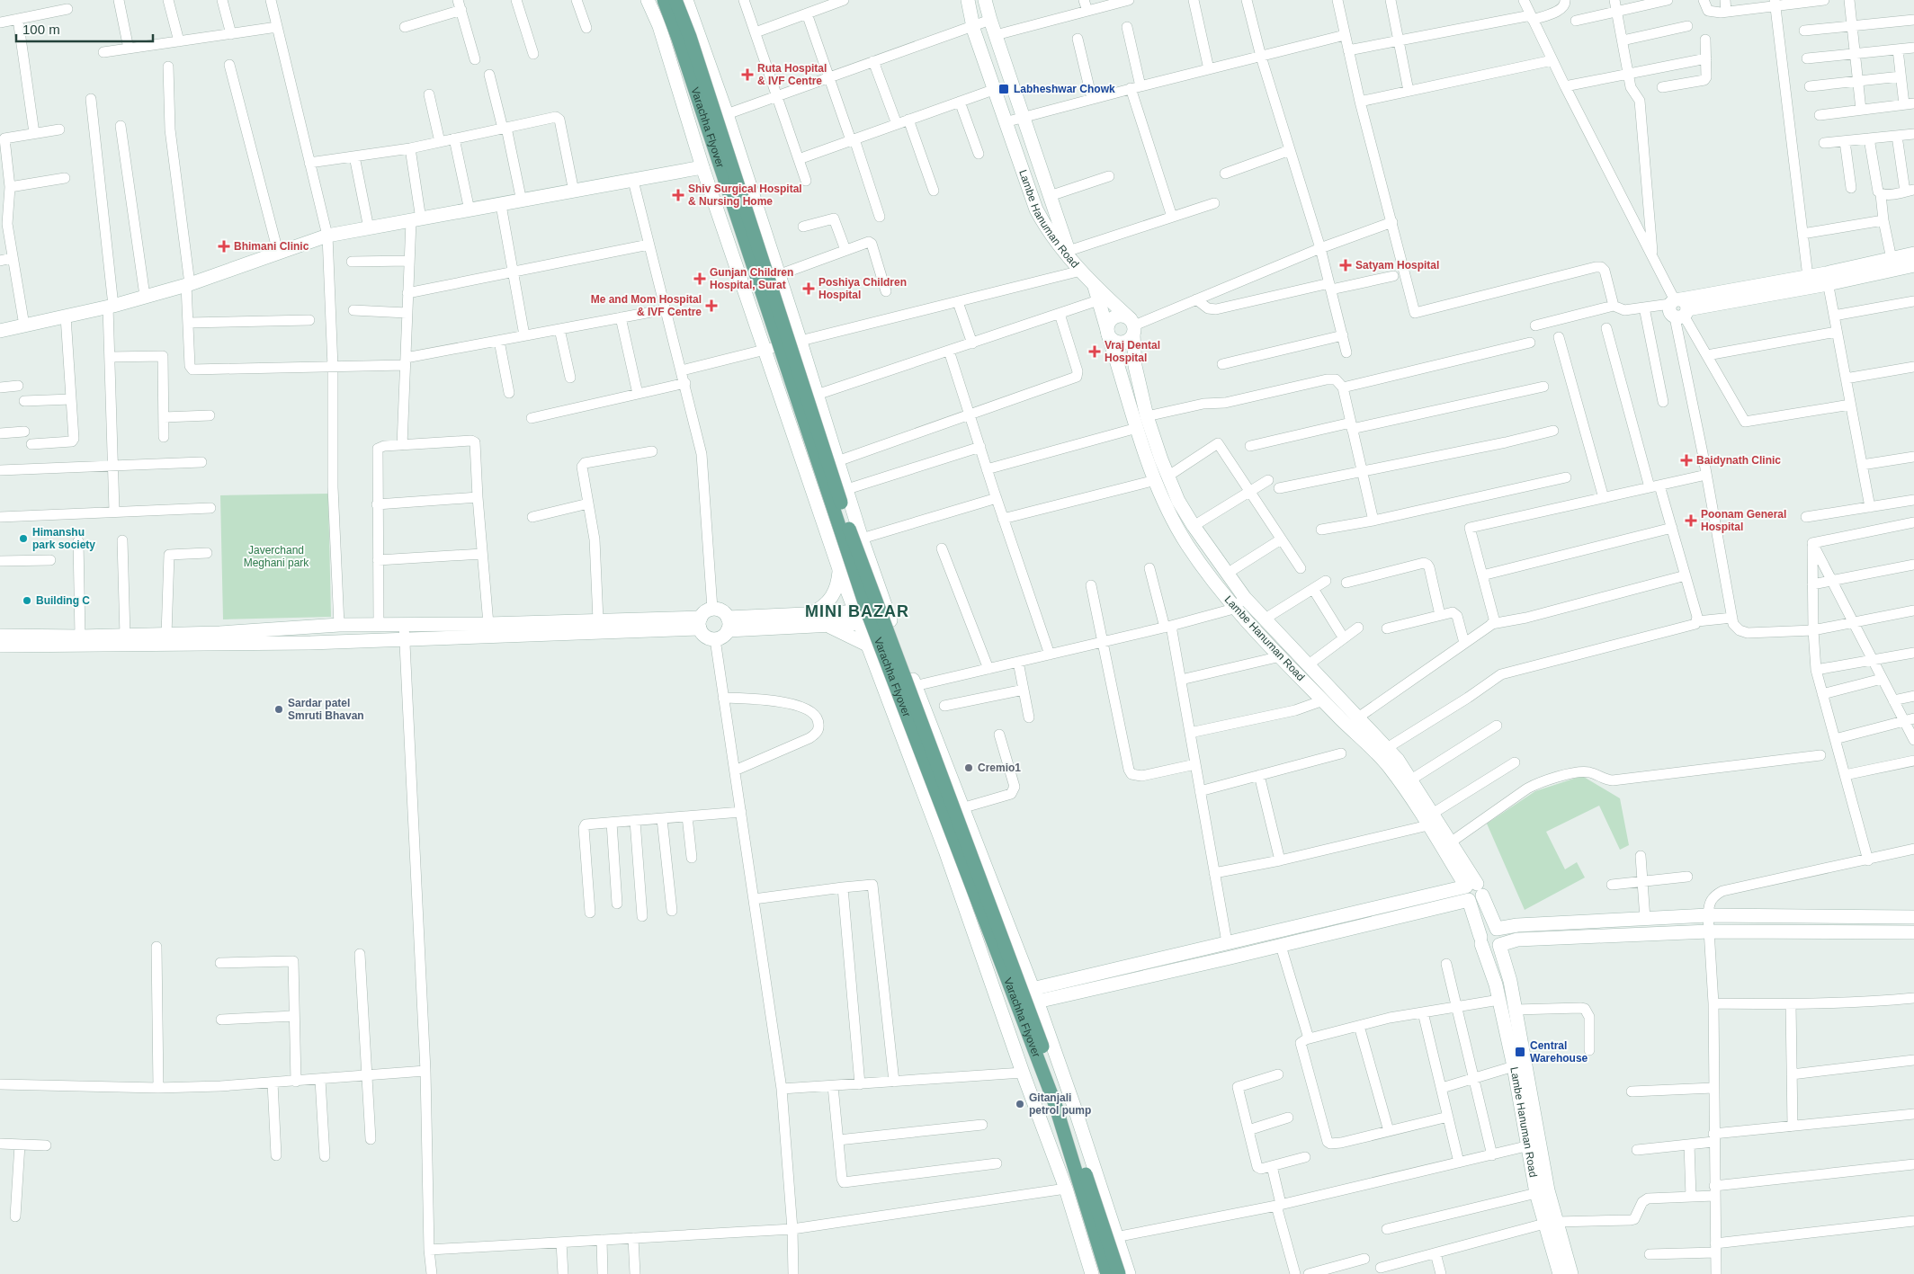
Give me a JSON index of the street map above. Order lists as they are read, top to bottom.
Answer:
{
  "streets": {
    "main road": ["Varachha Flyover"],
    "street": ["Lambe Hanuman Road"]
  },
  "districts": ["MINI BAZAR"],
  "parks": ["Javerchand Meghani park"],
  "places": {
    "health": [
      "Ruta Hospital & IVF Centre",
      "Shiv Surgical Hospital & Nursing Home",
      "Bhimani Clinic",
      "Satyam Hospital",
      "Gunjan Children Hospital, Surat",
      "Poshiya Children Hospital",
      "Me and Mom Hospital & IVF Centre",
      "Vraj Dental Hospital",
      "Baidynath Clinic",
      "Poonam General Hospital"
    ],
    "transit": ["Labheshwar Chowk", "Central Warehouse"],
    "other": [
      "Himanshu park society",
      "Building C",
      "Sardar patel Smruti Bhavan",
      "Cremio1",
      "Gitanjali petrol pump"
    ]
  },
  "scale_bar": "100 m"
}
